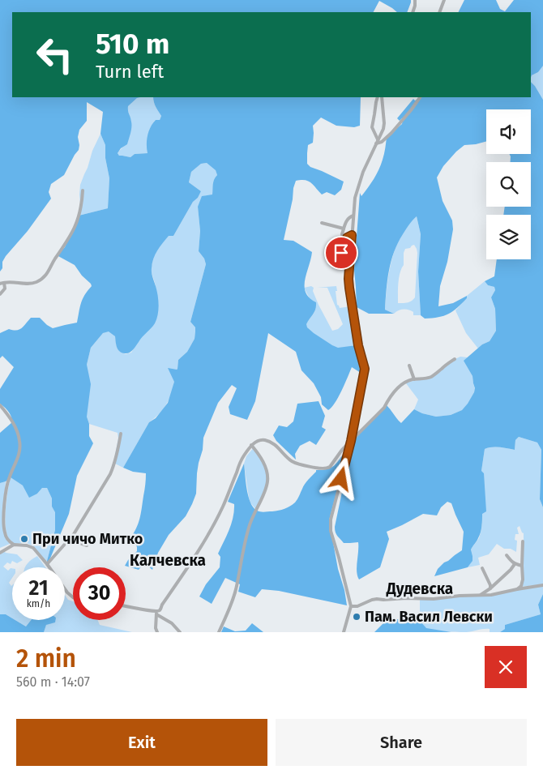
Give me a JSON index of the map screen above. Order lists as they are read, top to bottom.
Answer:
{
  "districts": ["Калчевска", "Дудевска"],
  "places": ["При чичо Митко", "Пам. Васил Левски"],
  "page": {
    "turn": ["510 m", "Turn left"],
    "speed": "21 km/h",
    "limit": "30",
    "heading": ["2 min", "560 m · 14:07"],
    "buttons": ["Exit", "Share"]
  }
}
